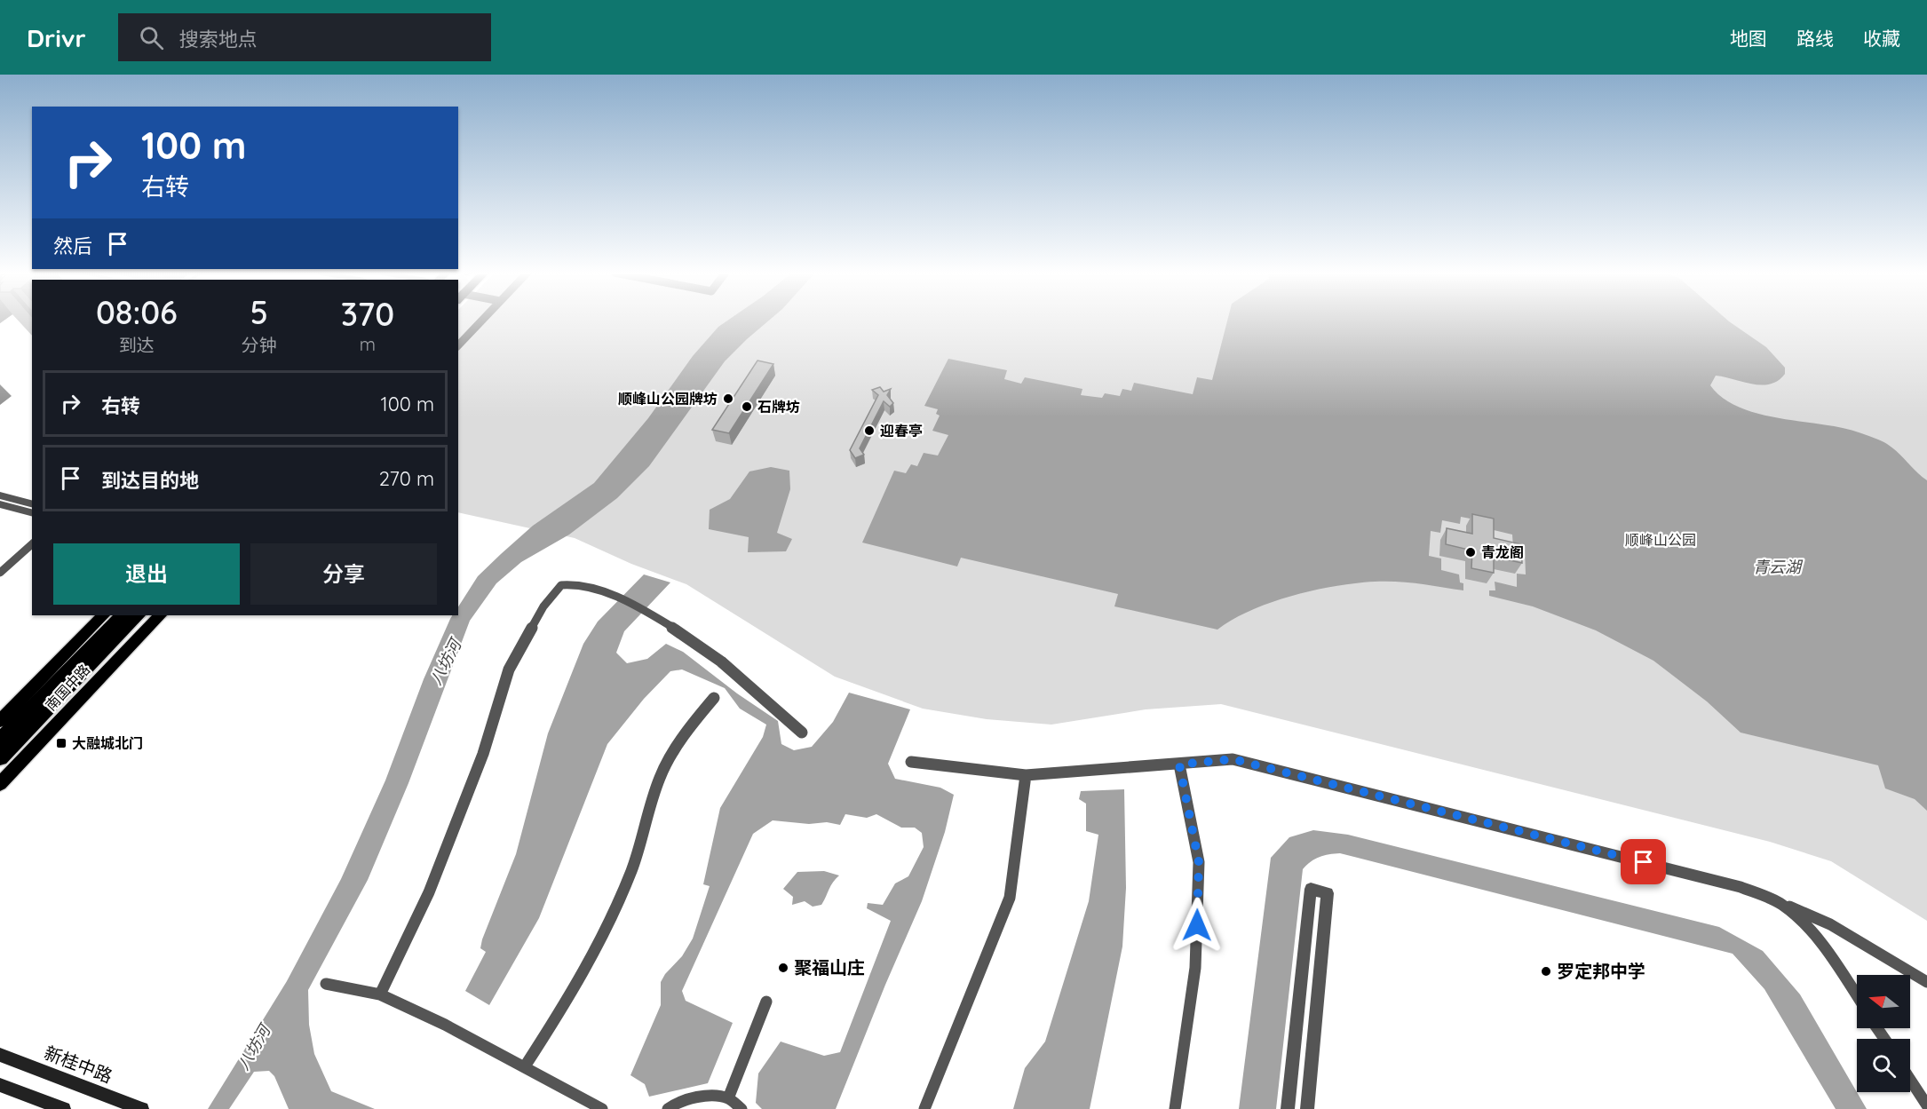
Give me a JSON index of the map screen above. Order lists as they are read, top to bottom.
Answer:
{
  "streets": {
    "highway": ["南国中路"],
    "main road": ["新桂中路"]
  },
  "water": ["青云湖", "八坊河"],
  "parks": ["顺峰山公园"],
  "places": {
    "other": [
      "顺峰山公园牌坊",
      "石牌坊",
      "迎春亭",
      "青龙阁",
      "聚福山庄",
      "罗定邦中学"
    ],
    "transit": ["大融城北门"]
  },
  "north": "left",
  "page": {
    "header": "Drivr",
    "search": "搜索地点",
    "nav": ["地图", "路线", "收藏"],
    "turn": ["100 m", "右转"],
    "then": "然后",
    "eta": [
      "08:06",
      "到达",
      "5",
      "分钟",
      "370",
      "m"
    ],
    "list": [
      {
        "name": "右转",
        "value": "100 m"
      },
      {
        "name": "到达目的地",
        "value": "270 m"
      }
    ],
    "buttons": ["退出", "分享"]
  }
}
